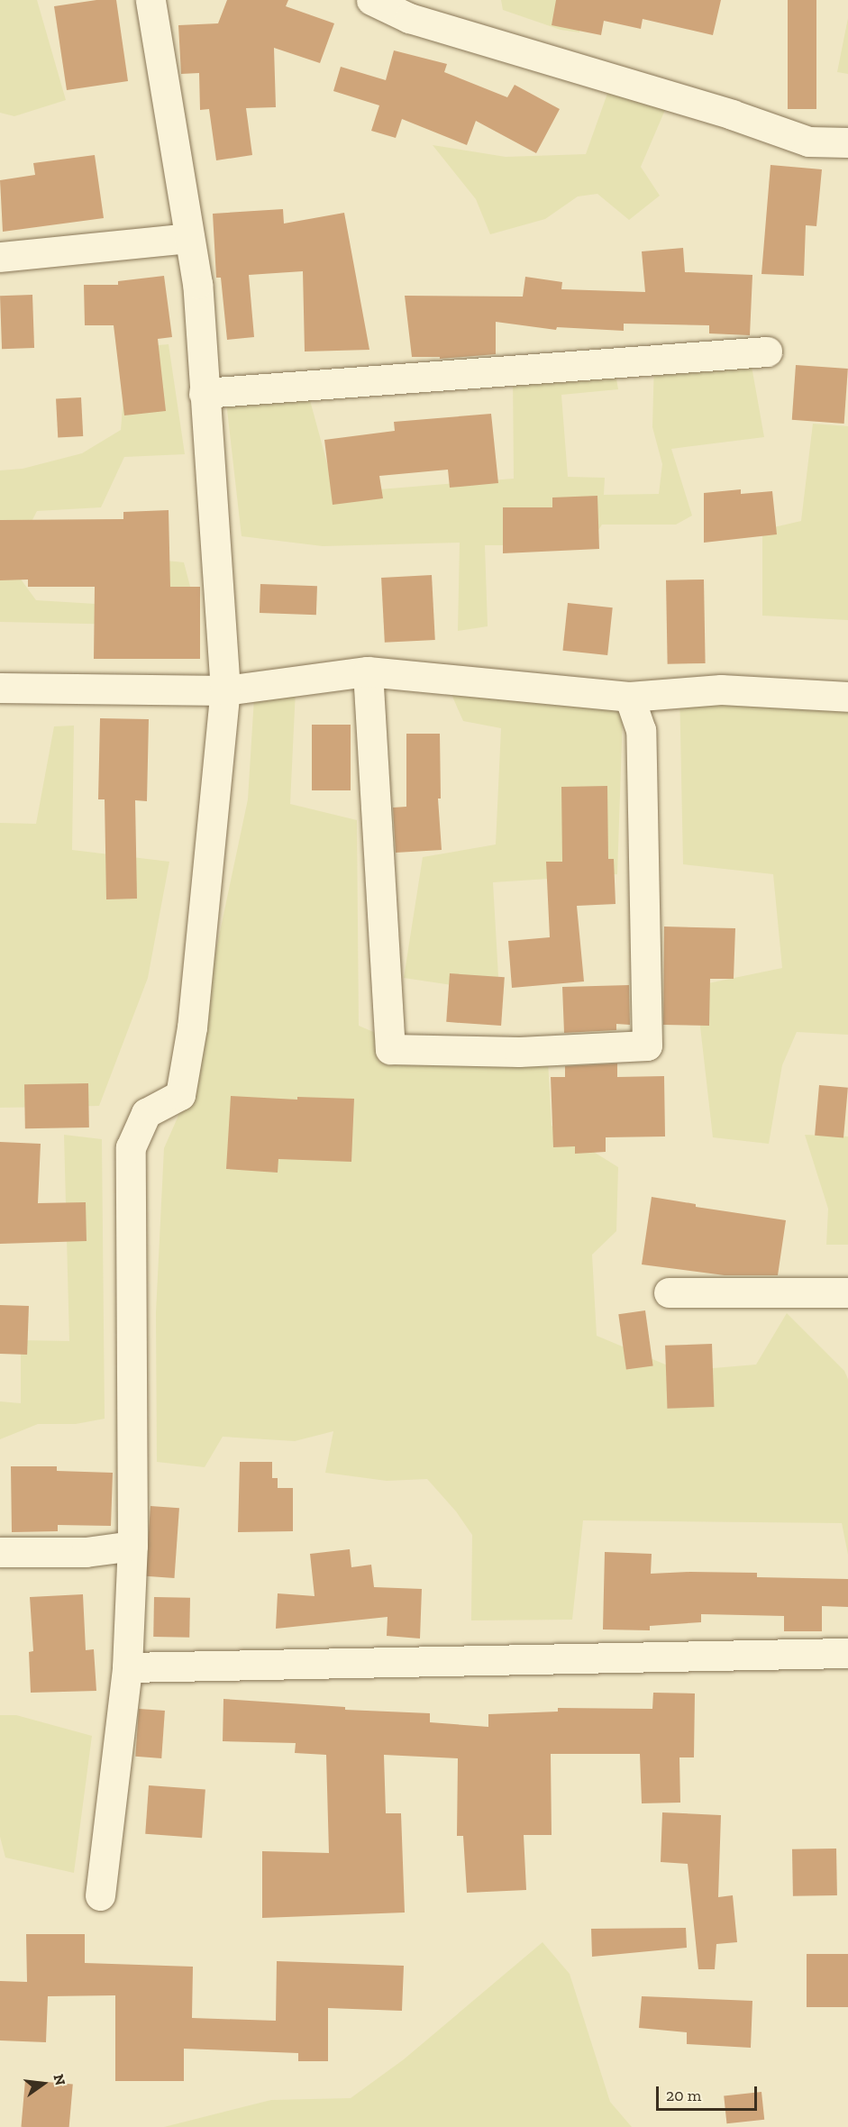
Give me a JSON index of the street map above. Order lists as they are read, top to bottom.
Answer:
{
  "scale_bar": "20 m",
  "north": "right"
}
